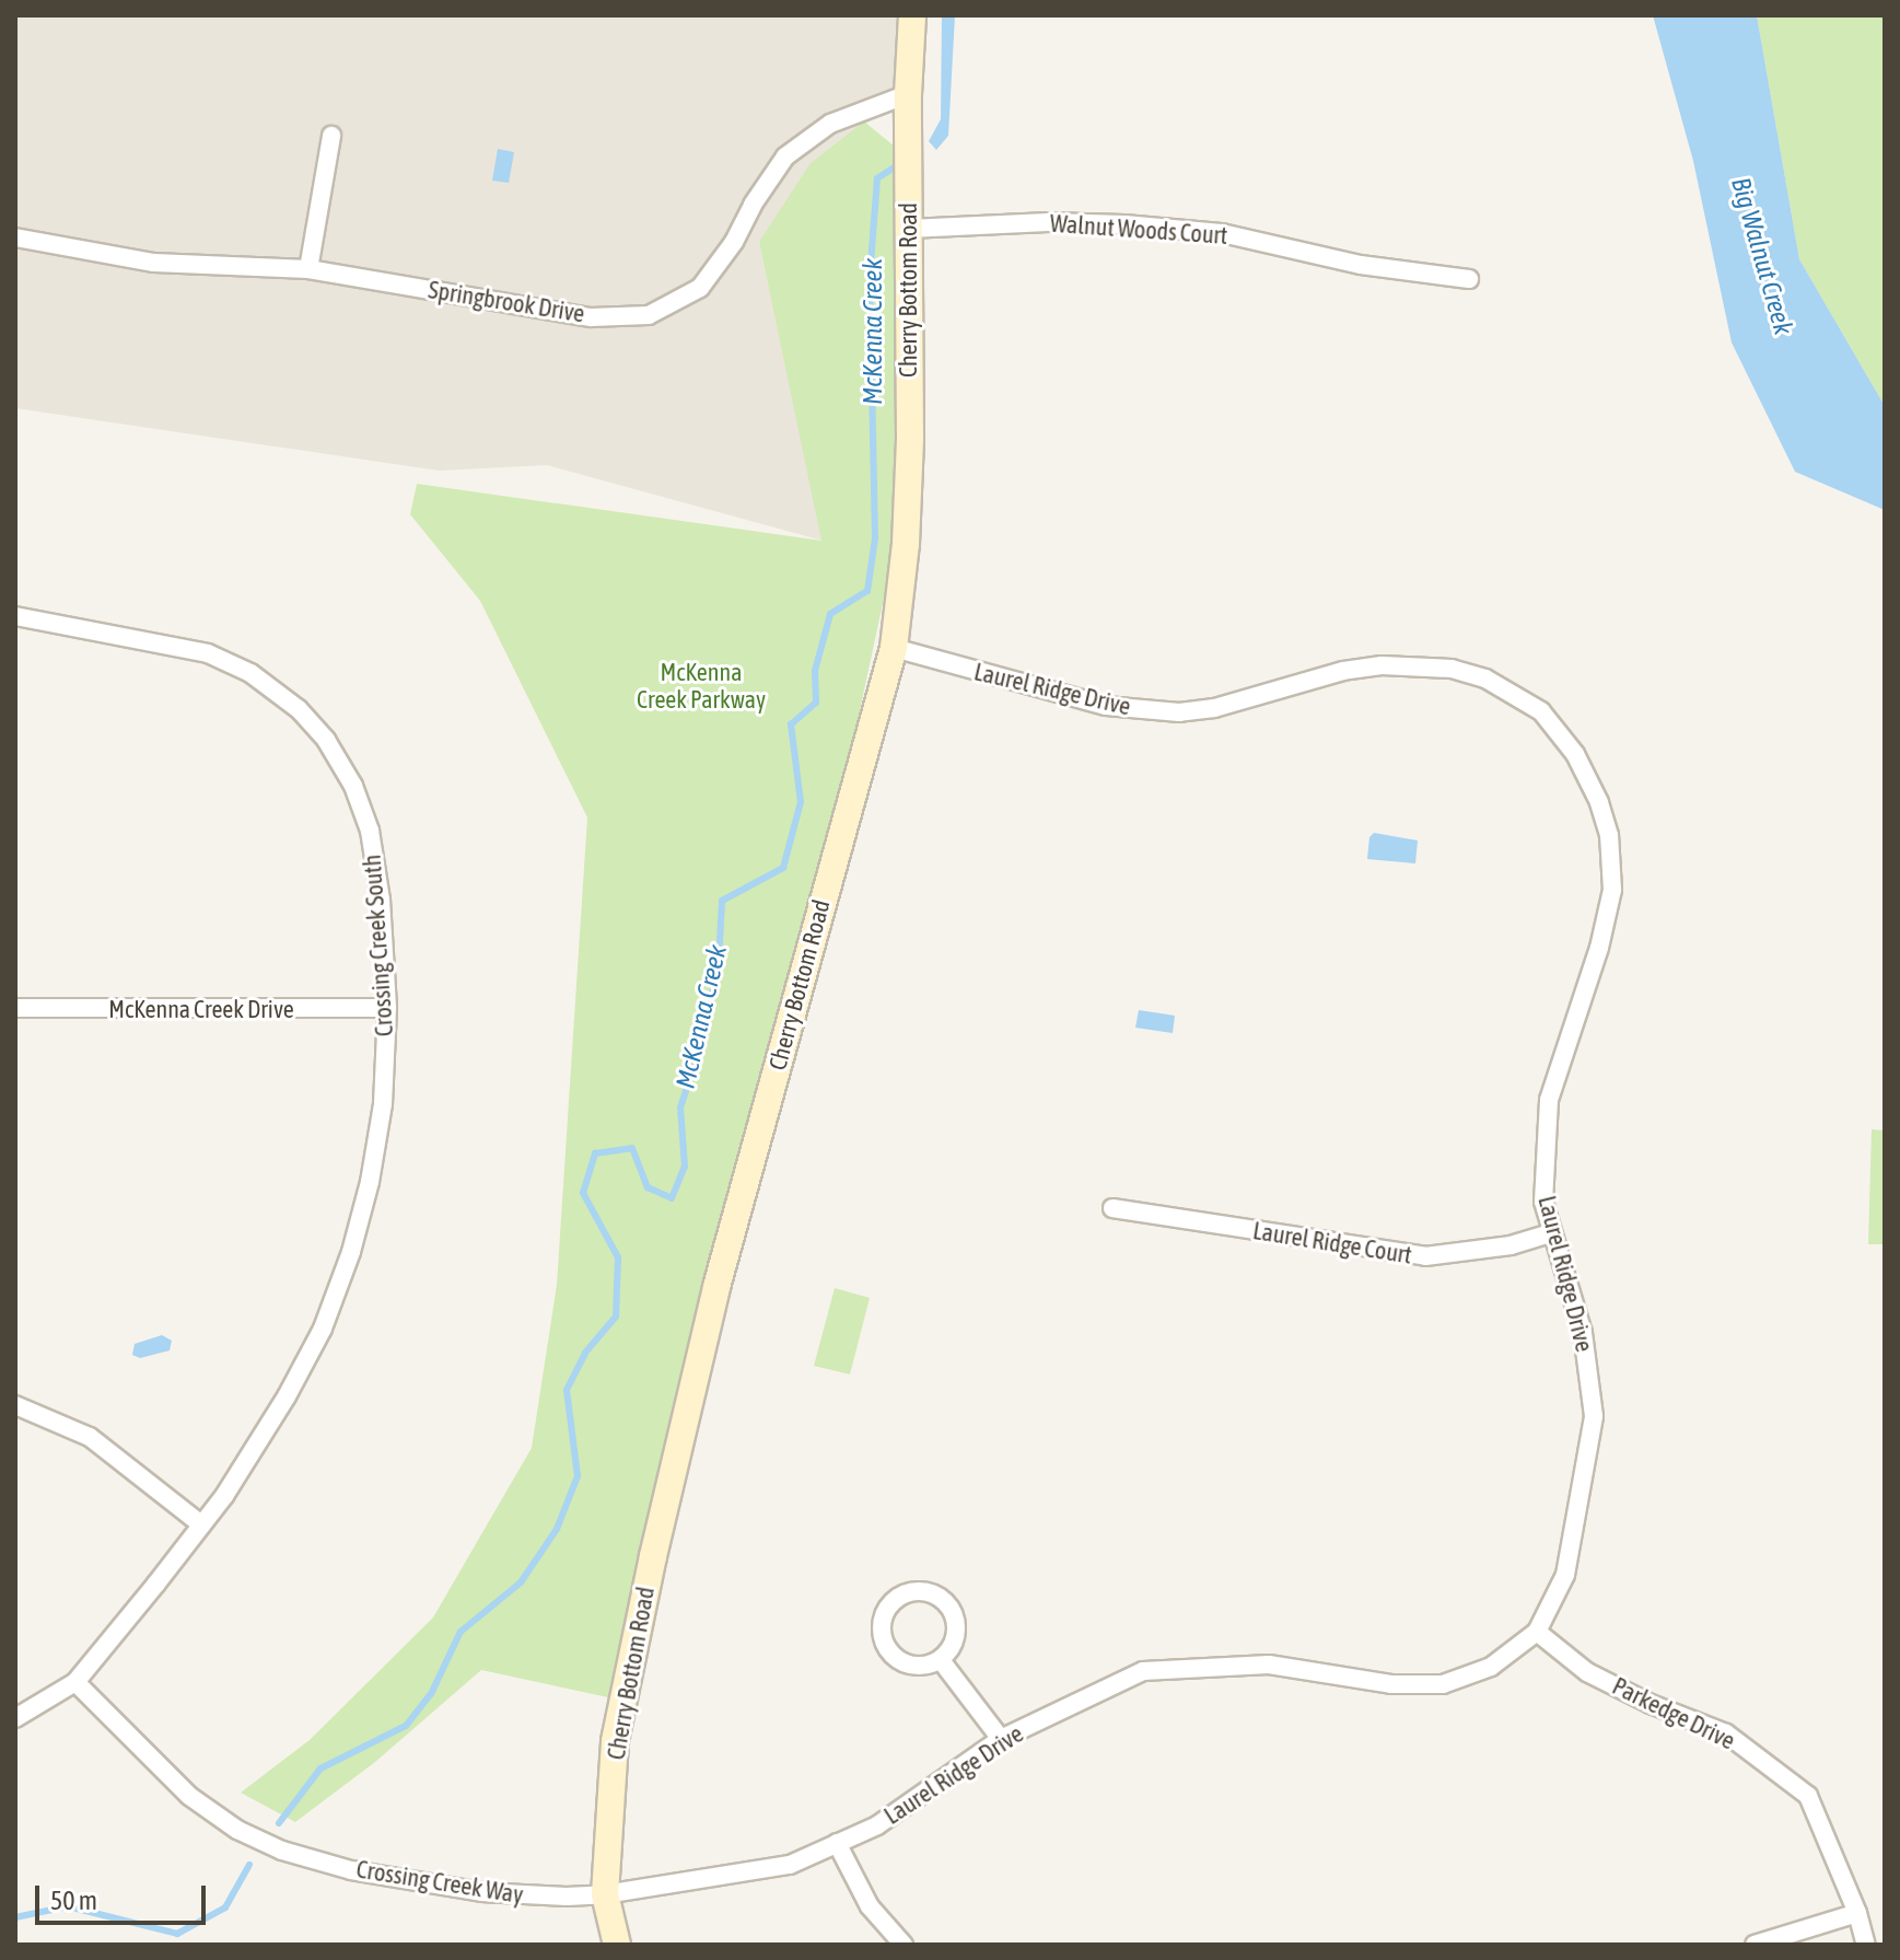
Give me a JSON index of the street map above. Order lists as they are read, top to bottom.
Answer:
{
  "streets": {
    "main road": ["Cherry Bottom Road"],
    "street": [
      "Walnut Woods Court",
      "Springbrook Drive",
      "Laurel Ridge Drive",
      "Crossing Creek South",
      "McKenna Creek Drive",
      "Laurel Ridge Court",
      "Parkedge Drive",
      "Crossing Creek Way"
    ]
  },
  "crossings": [
    ["Walnut Woods Court", "Cherry Bottom Road"],
    ["Cherry Bottom Road", "Springbrook Drive"],
    ["Cherry Bottom Road", "Laurel Ridge Drive"],
    ["Cherry Bottom Road", "Crossing Creek Way"],
    ["Laurel Ridge Drive", "Laurel Ridge Court"],
    ["Laurel Ridge Drive", "Parkedge Drive"],
    ["Laurel Ridge Drive", "Crossing Creek Way"],
    ["Crossing Creek South", "McKenna Creek Drive"],
    ["Crossing Creek South", "Crossing Creek Way"]
  ],
  "water": ["Big Walnut Creek", "McKenna Creek"],
  "parks": ["McKenna Creek Parkway"],
  "scale_bar": "50 m"
}
